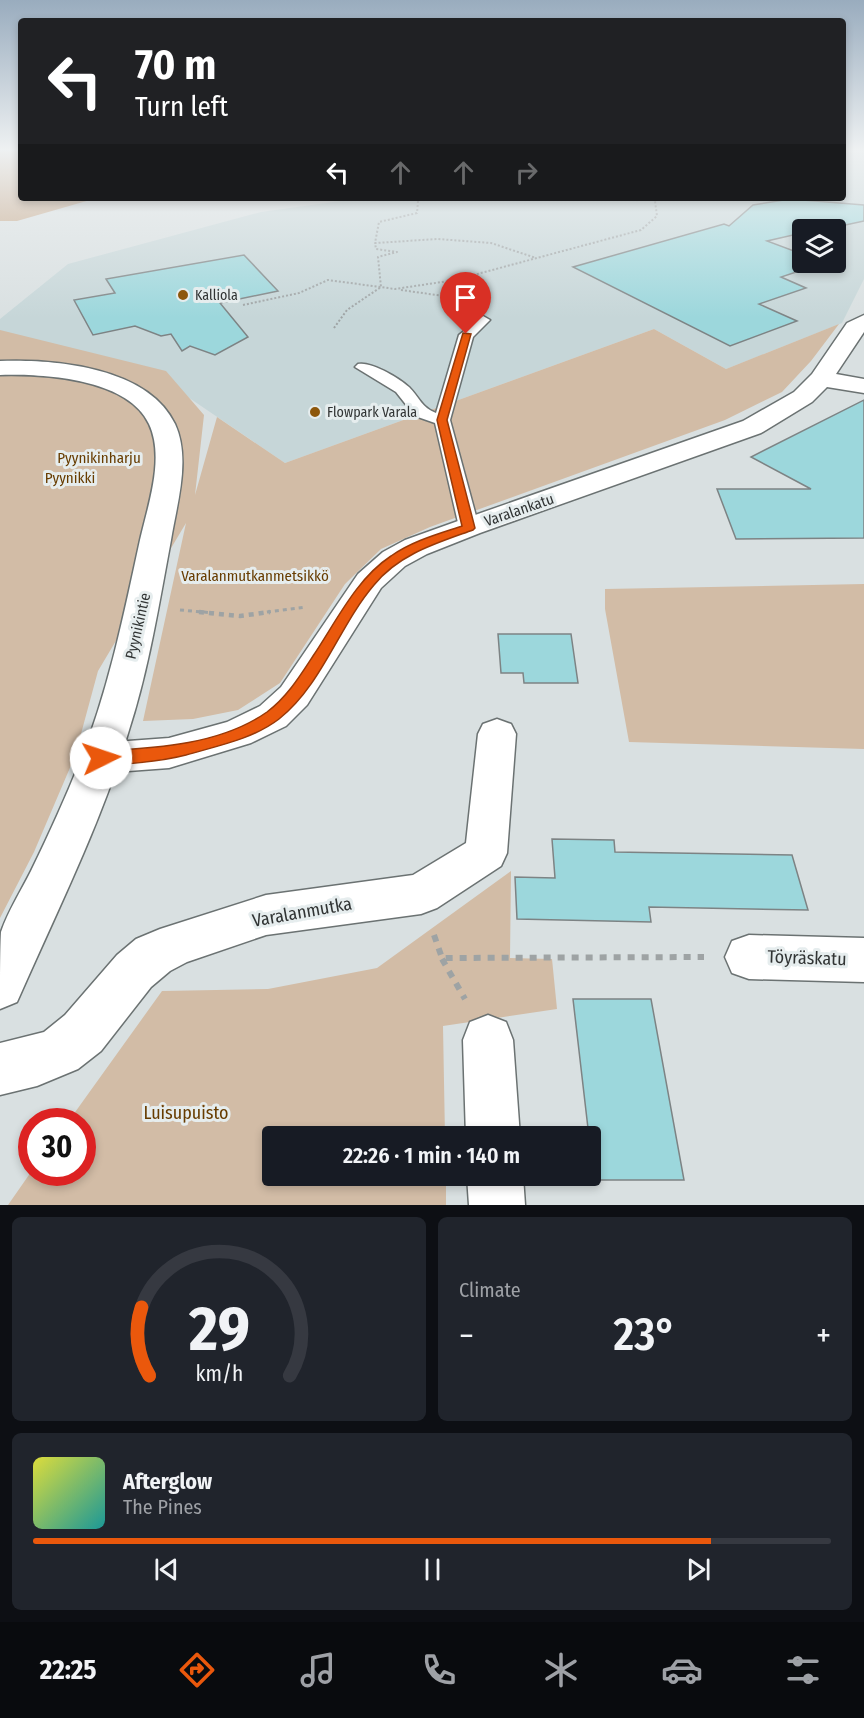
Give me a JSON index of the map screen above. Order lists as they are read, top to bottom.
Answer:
{
  "streets": {
    "street": [
      "Varalankatu",
      "Pyynikintie",
      "Varalanmutka",
      "Töyräskatu"
    ]
  },
  "crossings": [
    ["Varalankatu", "Pyynikintie"]
  ],
  "parks": [
    "Pyynikinharju",
    "Pyynikki",
    "Varalanmutkanmetsikkö",
    "Luisupuisto"
  ],
  "places": ["Kalliola", "Flowpark Varala"],
  "page": {
    "turn": ["70 m", "Turn left"],
    "limit": "30",
    "trip": "22:26 · 1 min · 140 m",
    "tile": "Climate",
    "heat": ["−", "23°", "+"],
    "song": ["Afterglow", "The Pines"],
    "tabs": "22:25",
    "gauge": ["29", "km/h"]
  }
}
